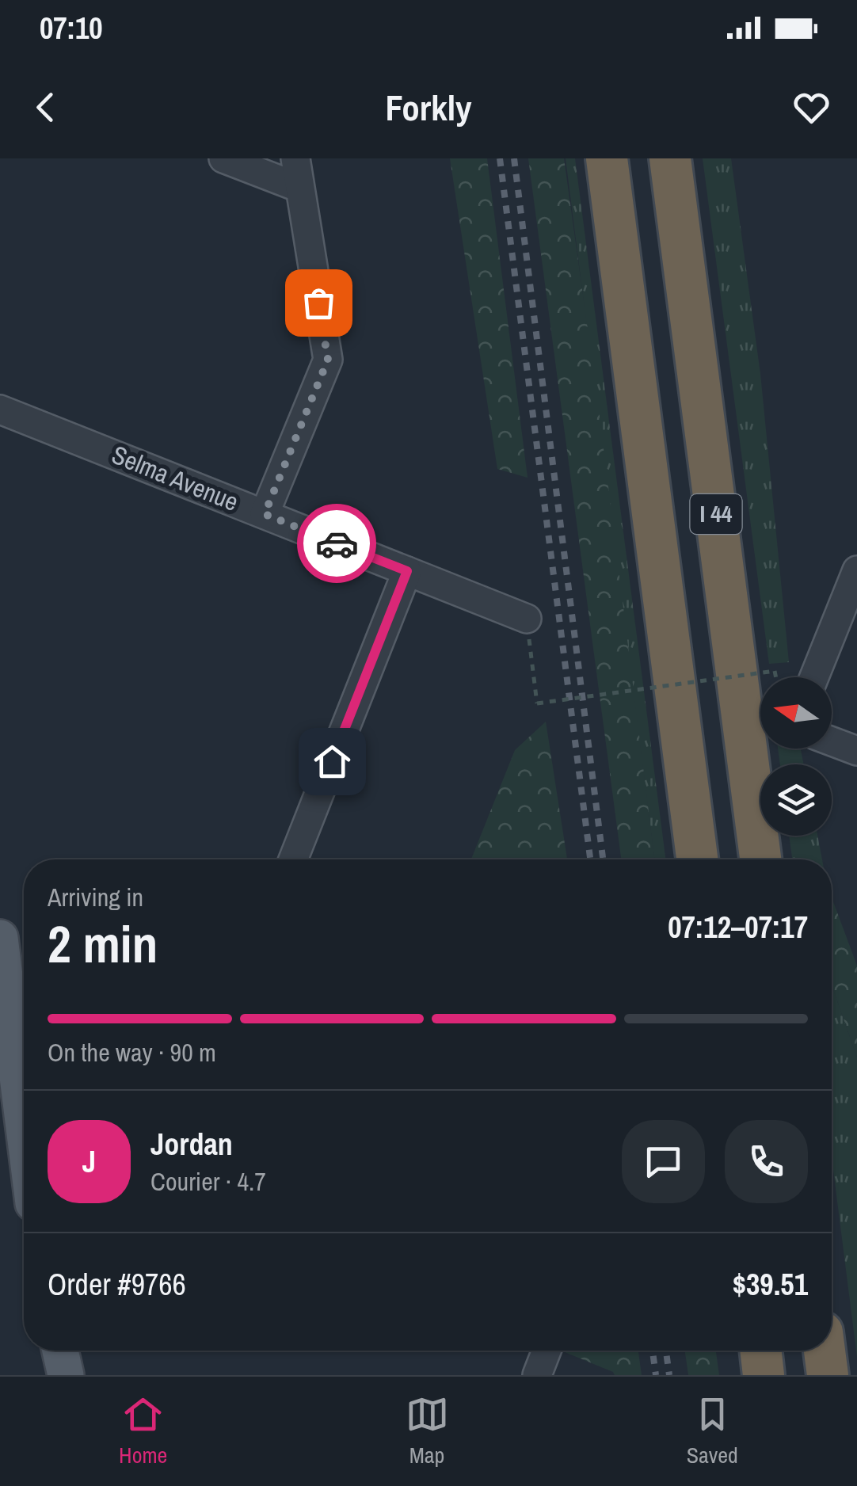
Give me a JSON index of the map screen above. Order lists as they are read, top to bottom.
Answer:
{
  "streets": {
    "highway": ["I 44"],
    "street": ["Selma Avenue"]
  },
  "north": "left",
  "page": {
    "status": "07:10",
    "header": "Forkly",
    "heading": ["2 min", "Arriving in", "07:12–07:17"],
    "panel": [
      "Jordan",
      "Courier · 4.7",
      "Order #9766",
      "$39.51"
    ],
    "bar": "On the way · 90 m",
    "round": "J",
    "tabs": ["Home", "Map", "Saved"]
  }
}
